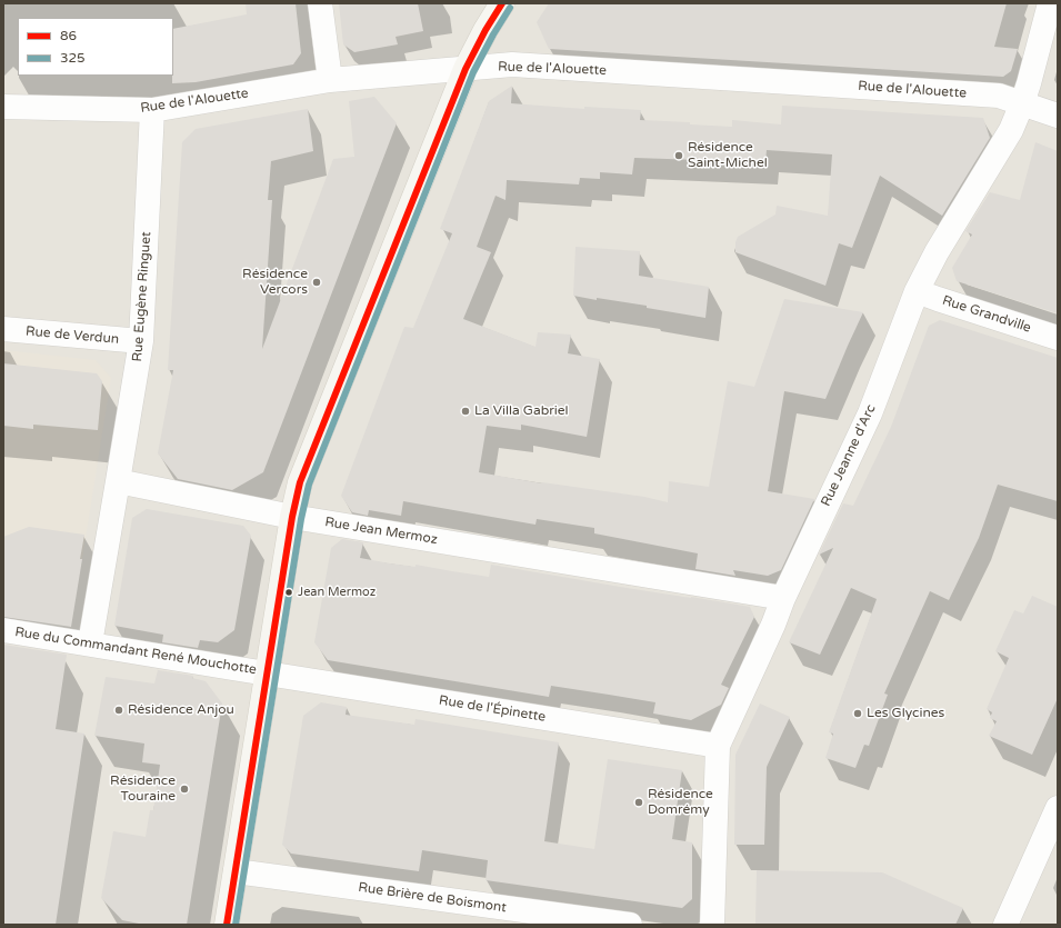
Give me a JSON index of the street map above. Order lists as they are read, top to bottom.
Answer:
{
  "streets": {
    "street": [
      "Rue de l'Alouette",
      "Rue Eugène Ringuet",
      "Rue Grandville",
      "Rue de Verdun",
      "Rue Jeanne d'Arc",
      "Rue Jean Mermoz",
      "Rue du Commandant René Mouchotte",
      "Rue de l'Épinette",
      "Rue Brière de Boismont"
    ]
  },
  "crossings": [
    ["Rue de l'Alouette", "Rue Eugène Ringuet"],
    ["Rue de l'Alouette", "Rue Jeanne d'Arc"],
    ["Rue Eugène Ringuet", "Rue de Verdun"],
    ["Rue Eugène Ringuet", "Rue Jean Mermoz"],
    ["Rue Grandville", "Rue Jeanne d'Arc"],
    ["Rue Jeanne d'Arc", "Rue Jean Mermoz"],
    ["Rue Jeanne d'Arc", "Rue de l'Épinette"],
    ["Rue du Commandant René Mouchotte", "Rue de l'Épinette"]
  ],
  "places": [
    "Résidence Saint-Michel",
    "Résidence Vercors",
    "La Villa Gabriel",
    "Jean Mermoz",
    "Résidence Anjou",
    "Les Glycines",
    "Résidence Touraine",
    "Résidence Domrémy"
  ],
  "lines": ["transit line 86", "transit line 325"],
  "legend": ["86", "325"]
}
